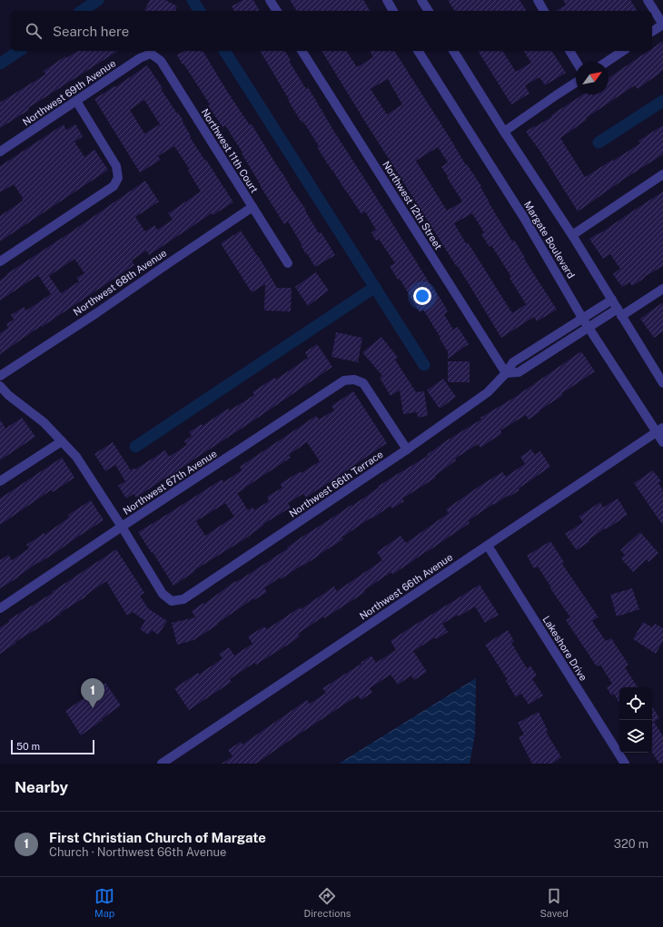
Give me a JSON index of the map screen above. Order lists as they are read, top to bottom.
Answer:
{
  "streets": {
    "street": [
      "Northwest 69th Avenue",
      "Northwest 11th Court",
      "Northwest 12th Street",
      "Margate Boulevard",
      "Northwest 68th Avenue",
      "Northwest 67th Avenue",
      "Northwest 66th Terrace",
      "Northwest 66th Avenue",
      "Lakeshore Drive"
    ]
  },
  "crossings": [
    ["Northwest 69th Avenue", "Northwest 11th Court"],
    ["Northwest 11th Court", "Northwest 68th Avenue"],
    ["Northwest 12th Street", "Northwest 66th Terrace"],
    ["Margate Boulevard", "Northwest 66th Terrace"],
    ["Margate Boulevard", "Northwest 66th Avenue"],
    ["Northwest 67th Avenue", "Northwest 66th Terrace"],
    ["Northwest 66th Avenue", "Lakeshore Drive"]
  ],
  "scale_bar": "50 m",
  "north": "top right",
  "page": {
    "search": "Search here",
    "pins": "1",
    "scale": "50 m",
    "heading": "Nearby",
    "list": [
      {
        "mark": "1",
        "name": "First Christian Church of Margate",
        "note": "Church · Northwest 66th Avenue",
        "value": "320 m"
      }
    ],
    "nav": ["Map", "Directions", "Saved"]
  }
}
